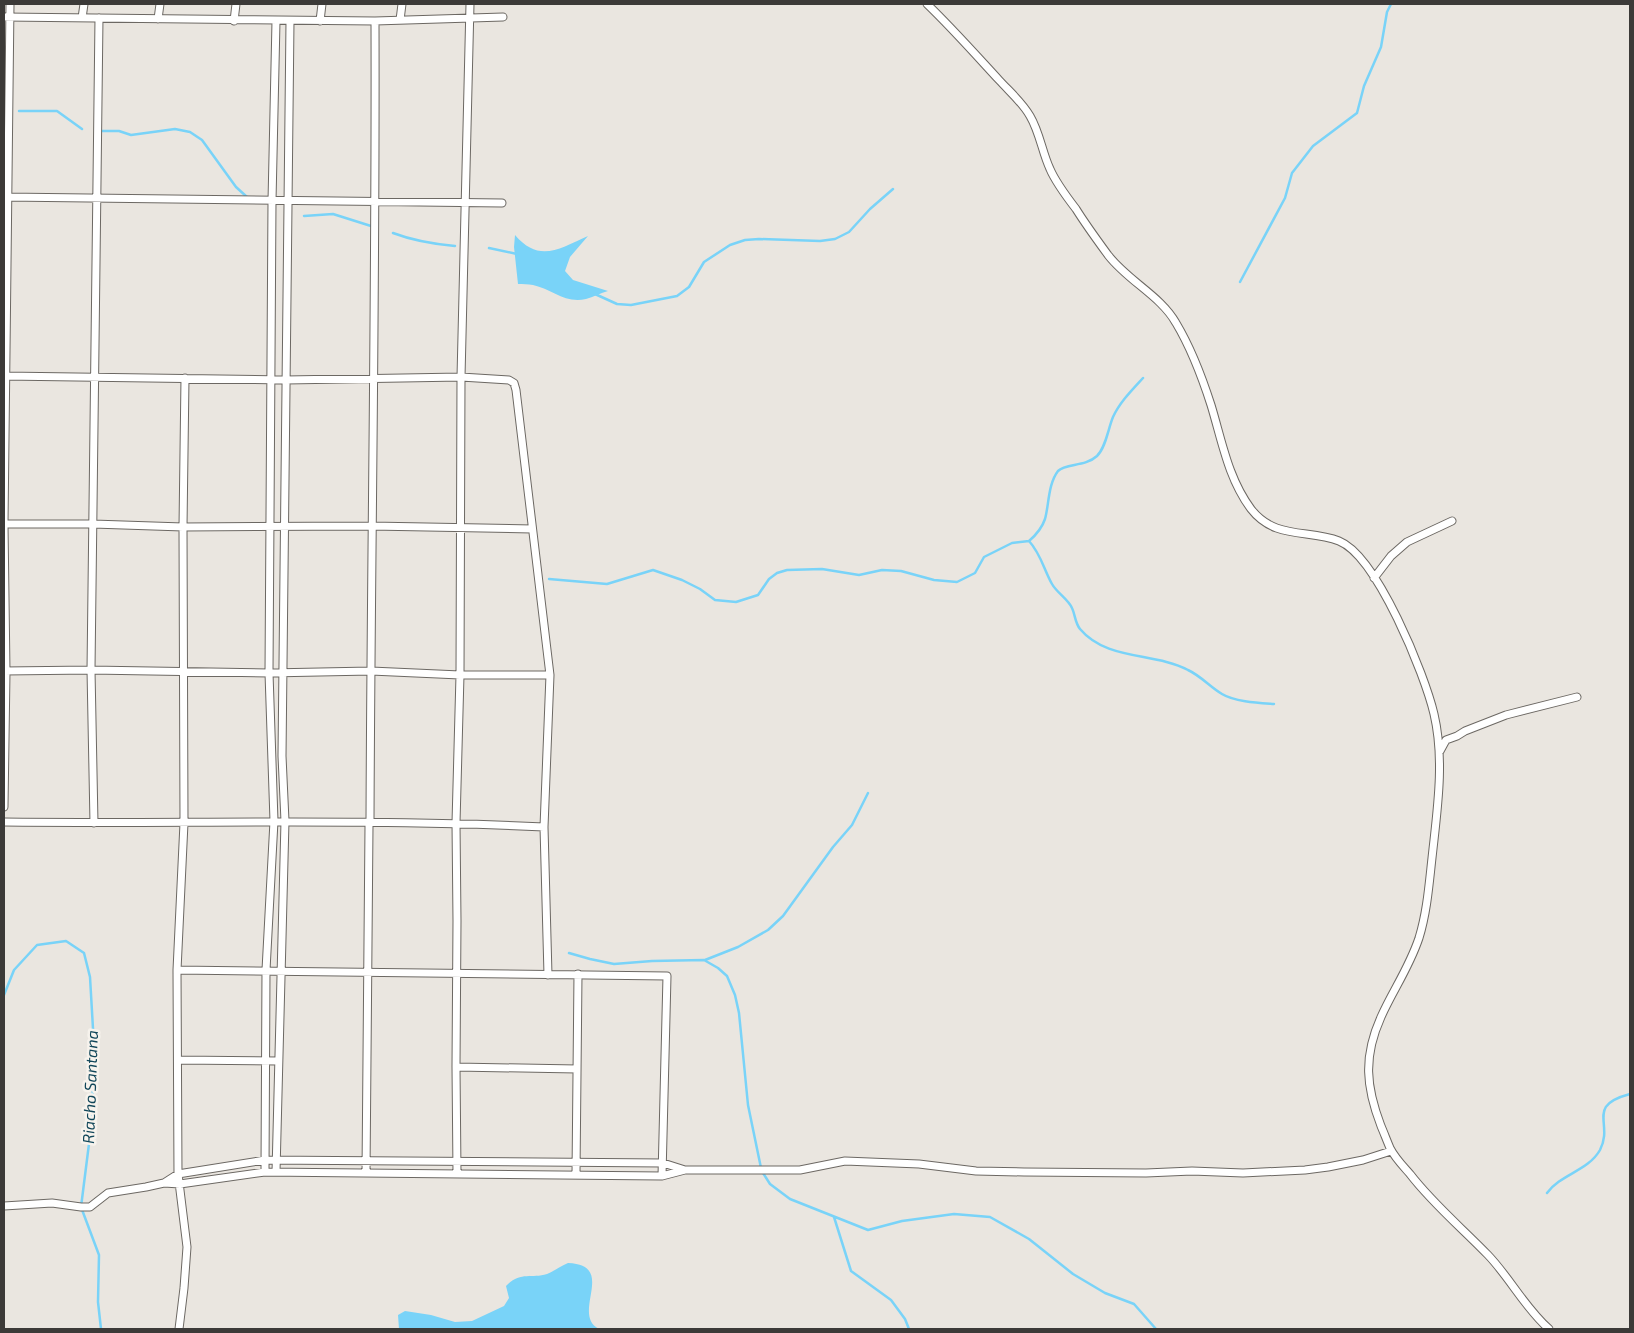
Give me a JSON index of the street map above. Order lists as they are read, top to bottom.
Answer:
{
  "water": ["Riacho Santana"]
}
